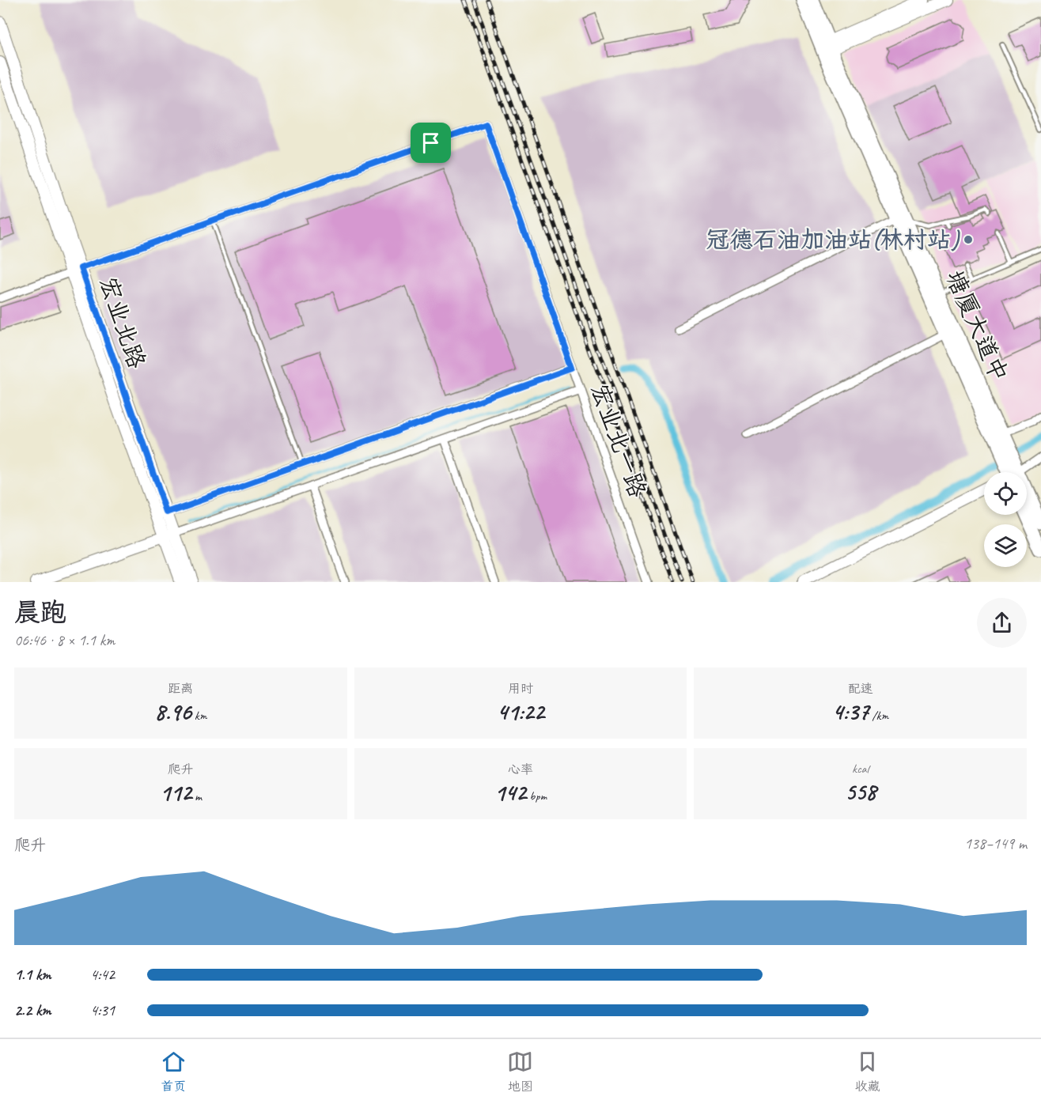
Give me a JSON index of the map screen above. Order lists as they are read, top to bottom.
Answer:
{
  "streets": {
    "main road": ["宏业北路", "塘厦大道中"],
    "street": ["宏业北一路"]
  },
  "places": ["冠德石油加油站(林村站)"],
  "page": {
    "heading": ["晨跑", "06:46 · 8 × 1.1 km"],
    "stats": [
      ["距离", "8.96 km"],
      ["用时", "41:22"],
      ["配速", "4:37 /km"],
      ["爬升", "112 m"],
      ["心率", "142 bpm"],
      ["kcal", "558"]
    ],
    "chart": ["爬升", "138–149 m"],
    "list": [
      {
        "name": "1.1 km",
        "note": "4:42"
      },
      {
        "name": "2.2 km",
        "note": "4:31"
      }
    ],
    "tabs": ["首页", "地图", "收藏"]
  }
}
